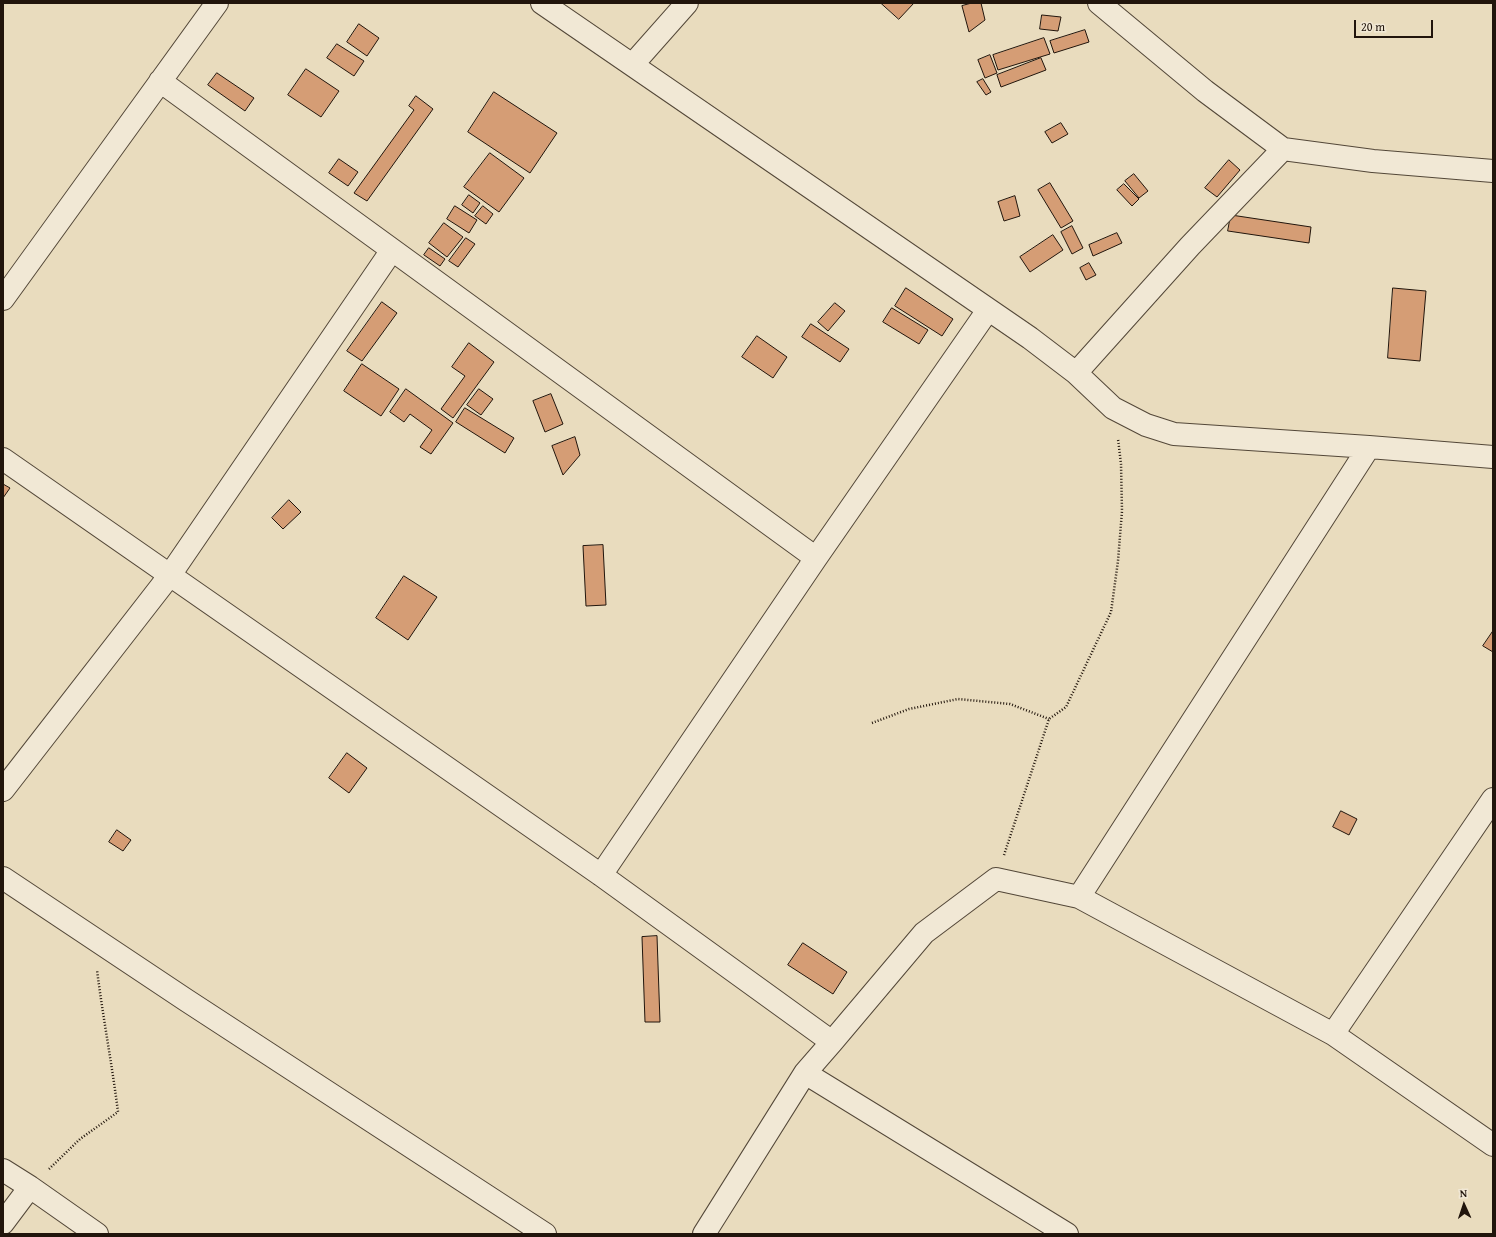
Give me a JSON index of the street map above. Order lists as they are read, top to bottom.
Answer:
{
  "scale_bar": "20 m",
  "north": "top"
}
